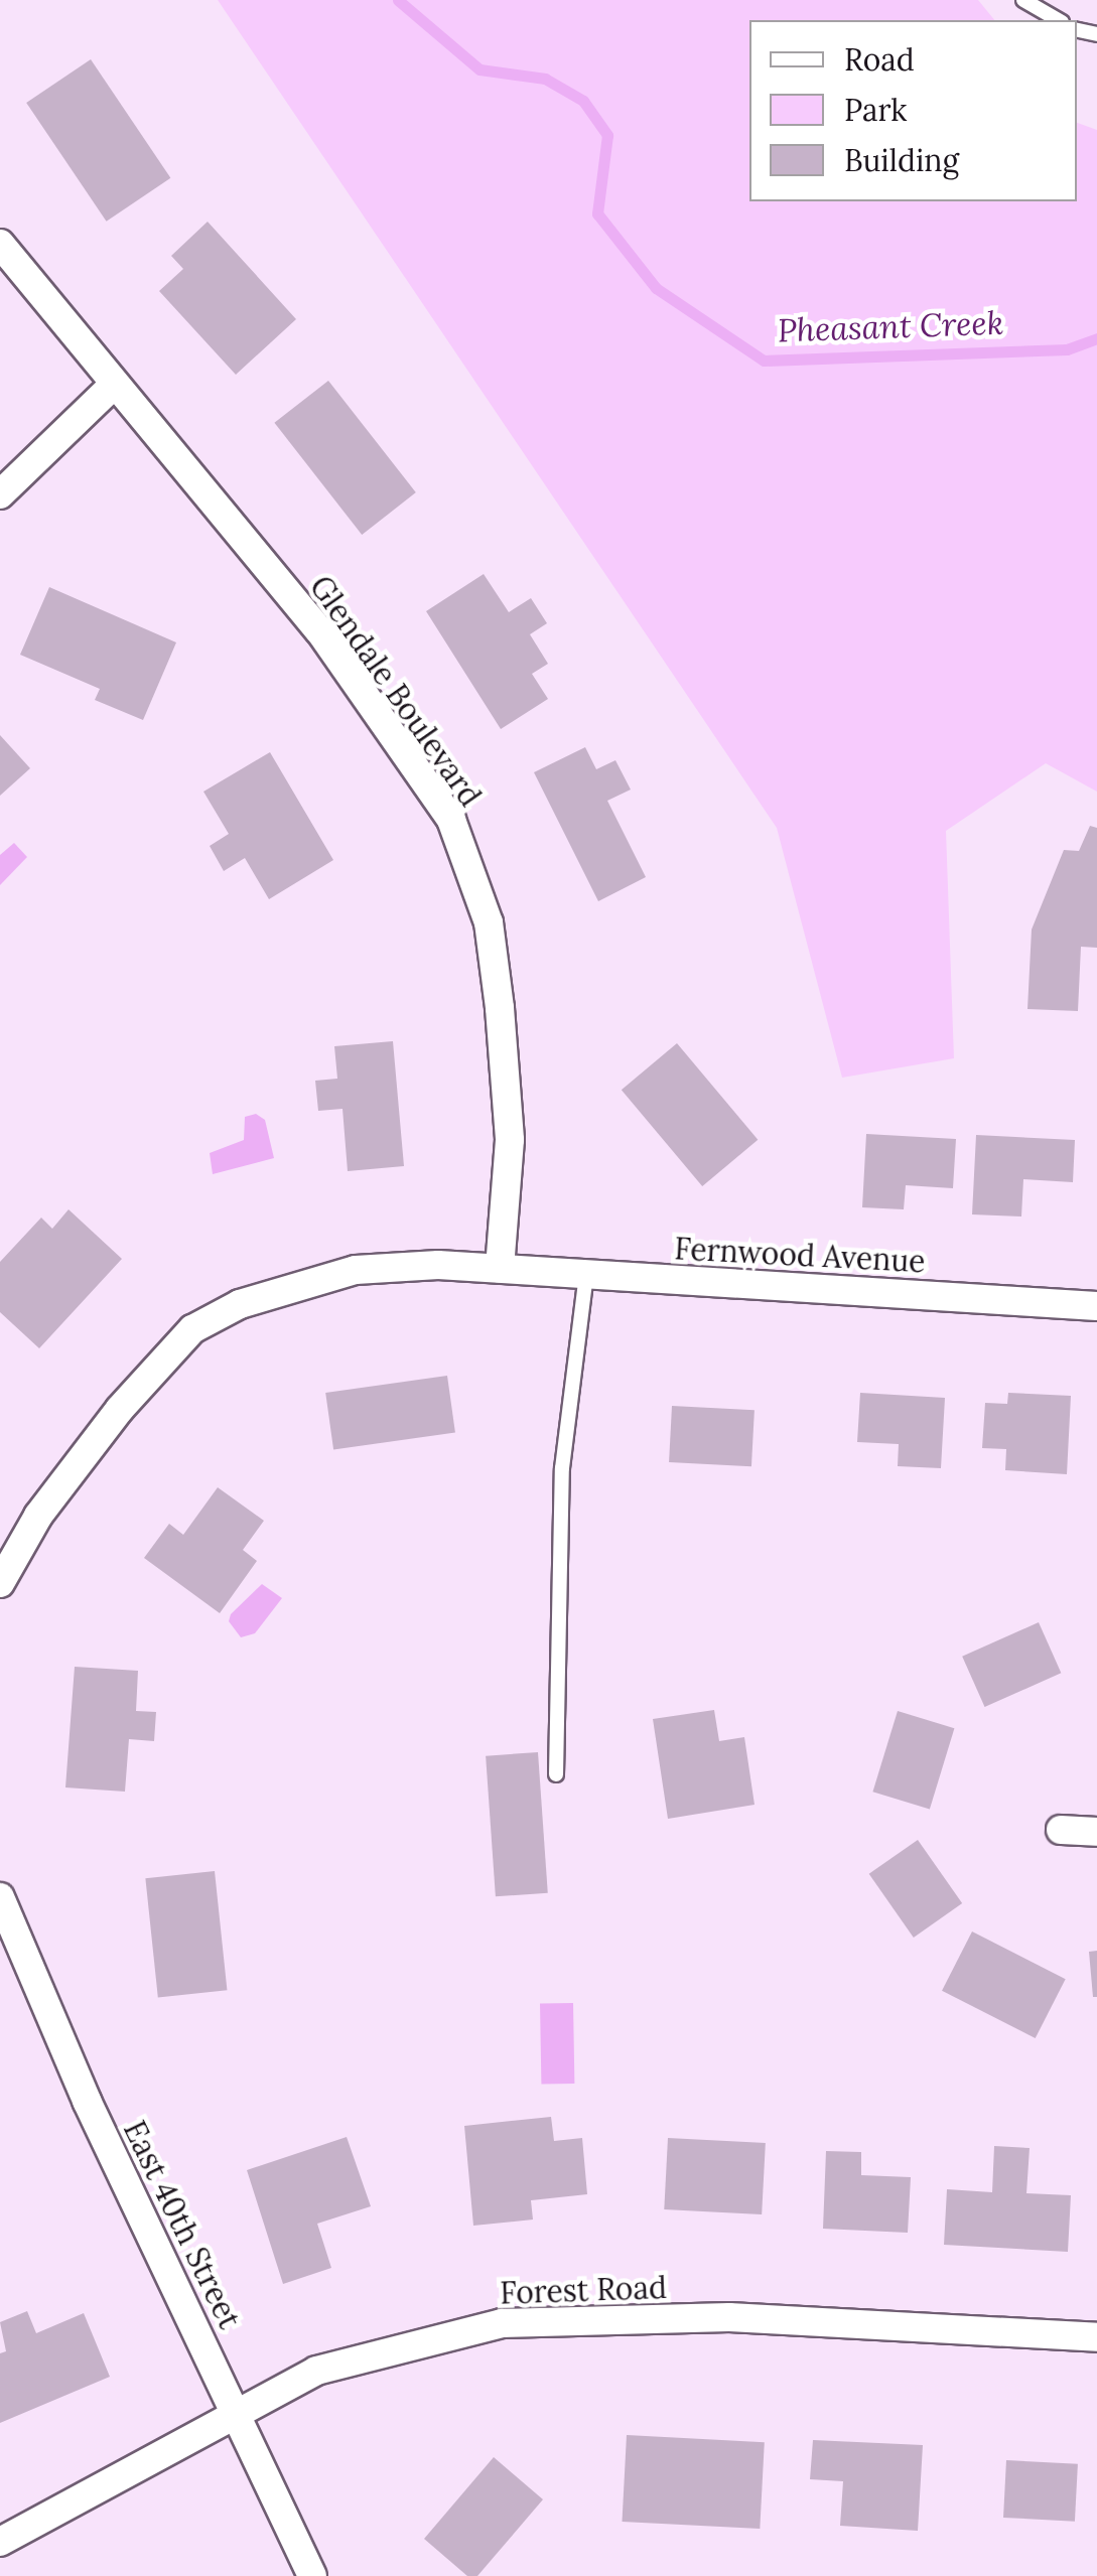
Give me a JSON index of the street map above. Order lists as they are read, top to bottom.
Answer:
{
  "streets": {
    "street": [
      "Glendale Boulevard",
      "Fernwood Avenue",
      "East 40th Street",
      "Forest Road"
    ]
  },
  "crossings": [
    ["Glendale Boulevard", "Fernwood Avenue"],
    ["East 40th Street", "Forest Road"]
  ],
  "water": ["Pheasant Creek"],
  "legend": ["Road", "Park", "Building"]
}
